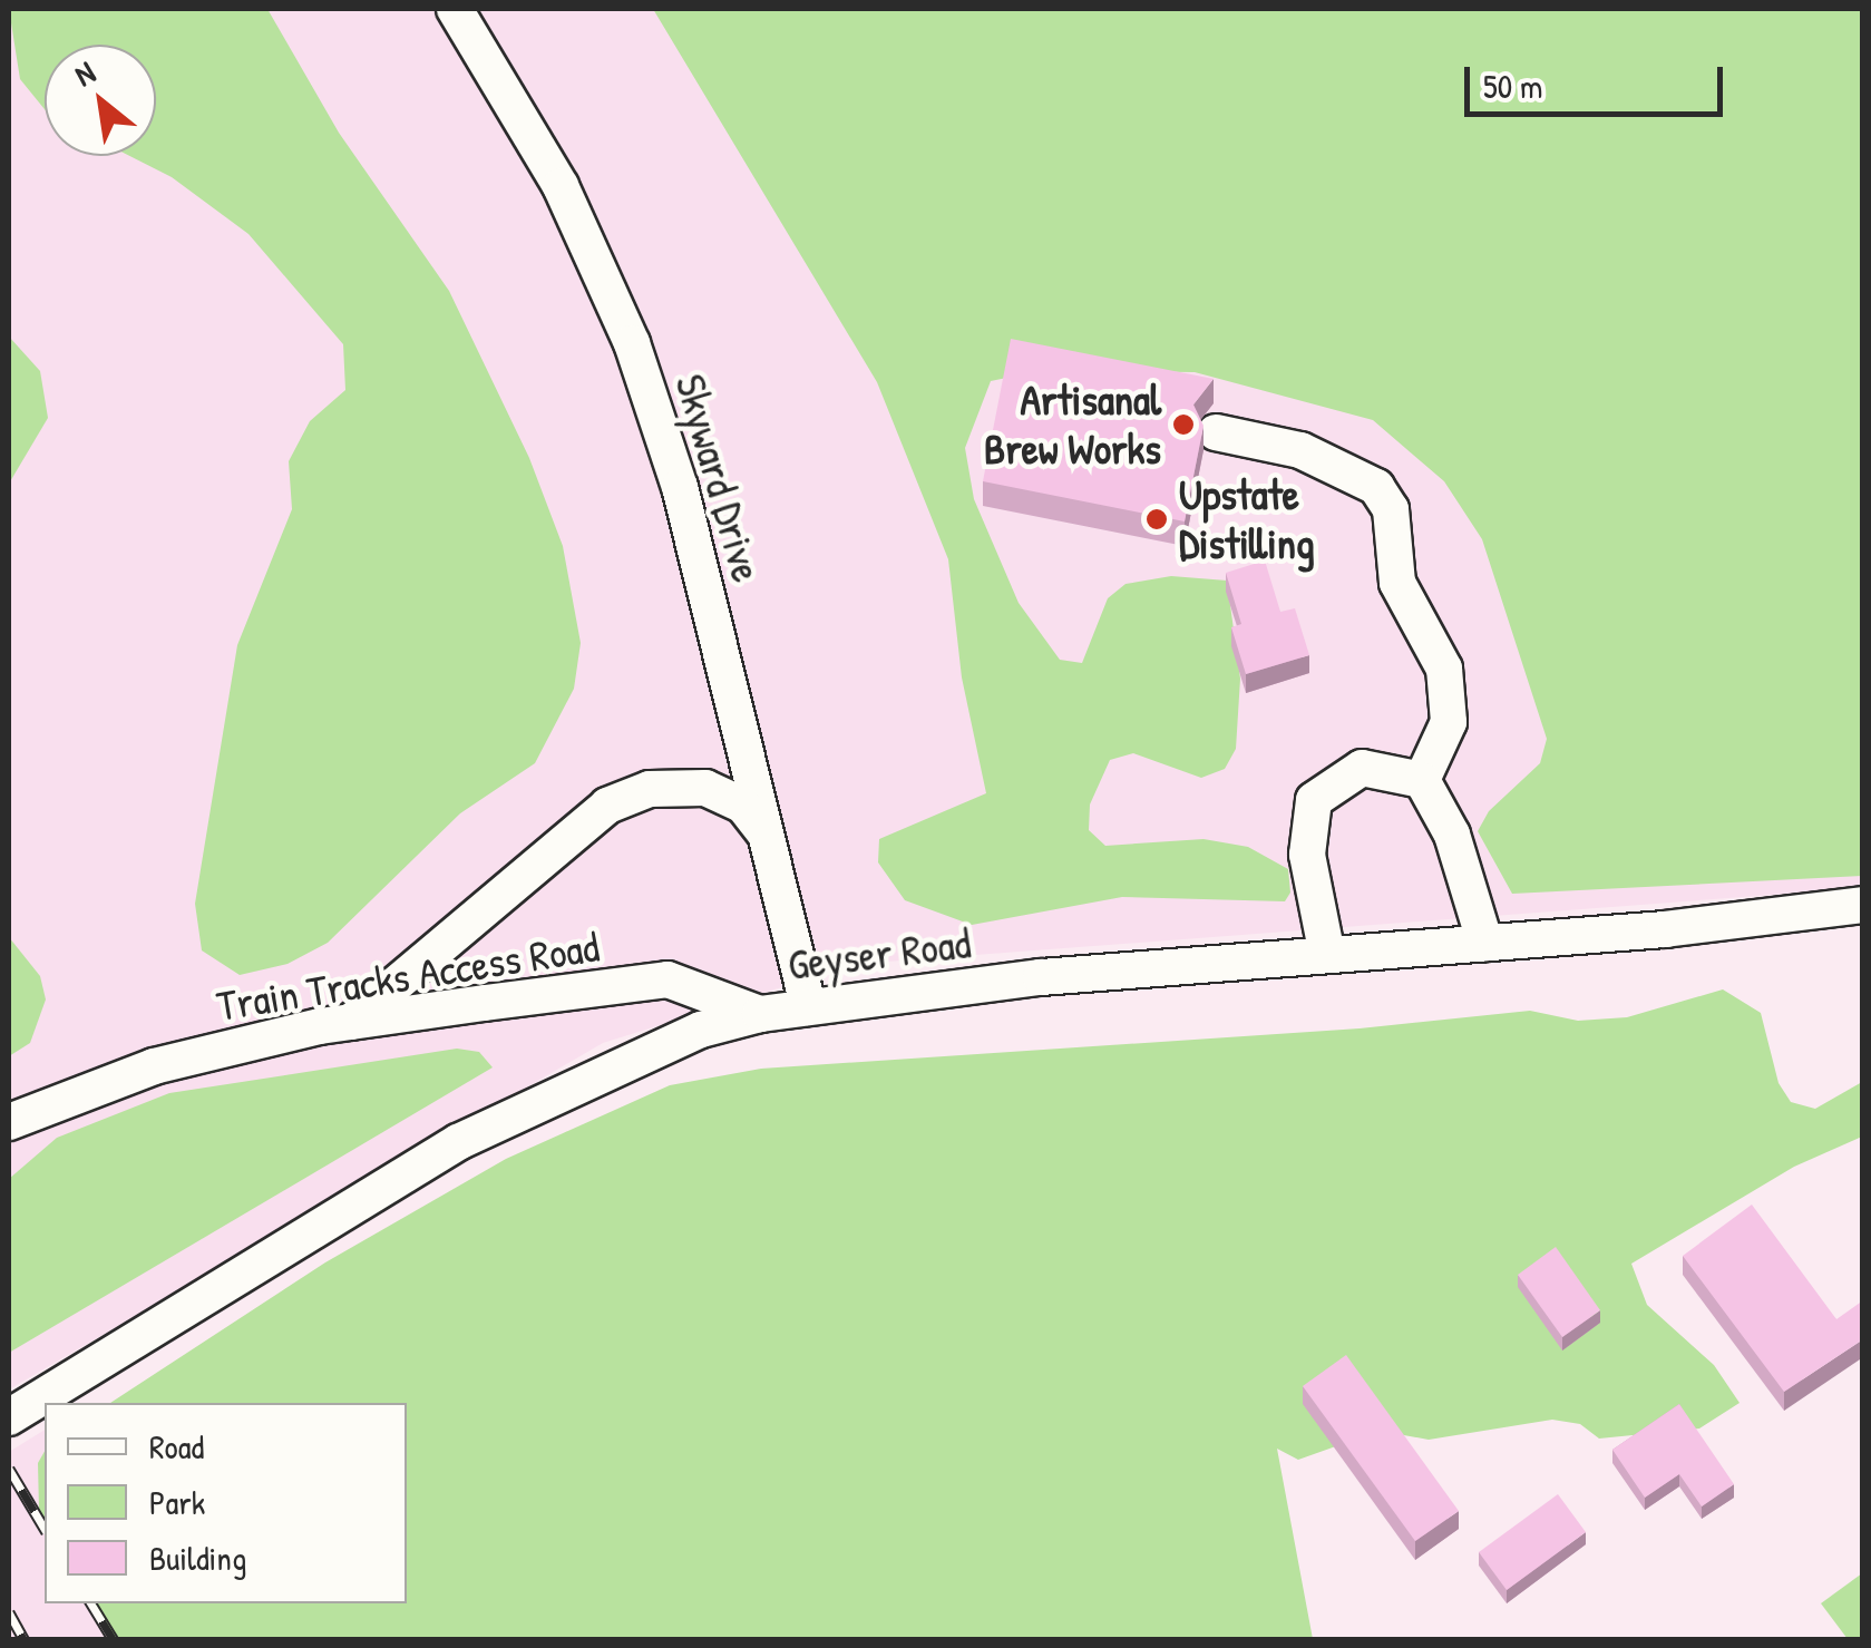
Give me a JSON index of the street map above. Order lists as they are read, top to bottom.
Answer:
{
  "streets": {
    "street": ["Skyward Drive", "Geyser Road", "Train Tracks Access Road"]
  },
  "crossings": [
    ["Skyward Drive", "Geyser Road"],
    ["Geyser Road", "Train Tracks Access Road"]
  ],
  "places": ["Artisanal Brew Works", "Upstate Distilling"],
  "legend": ["Road", "Park", "Building"],
  "scale_bar": "50 m",
  "north": "top left"
}
